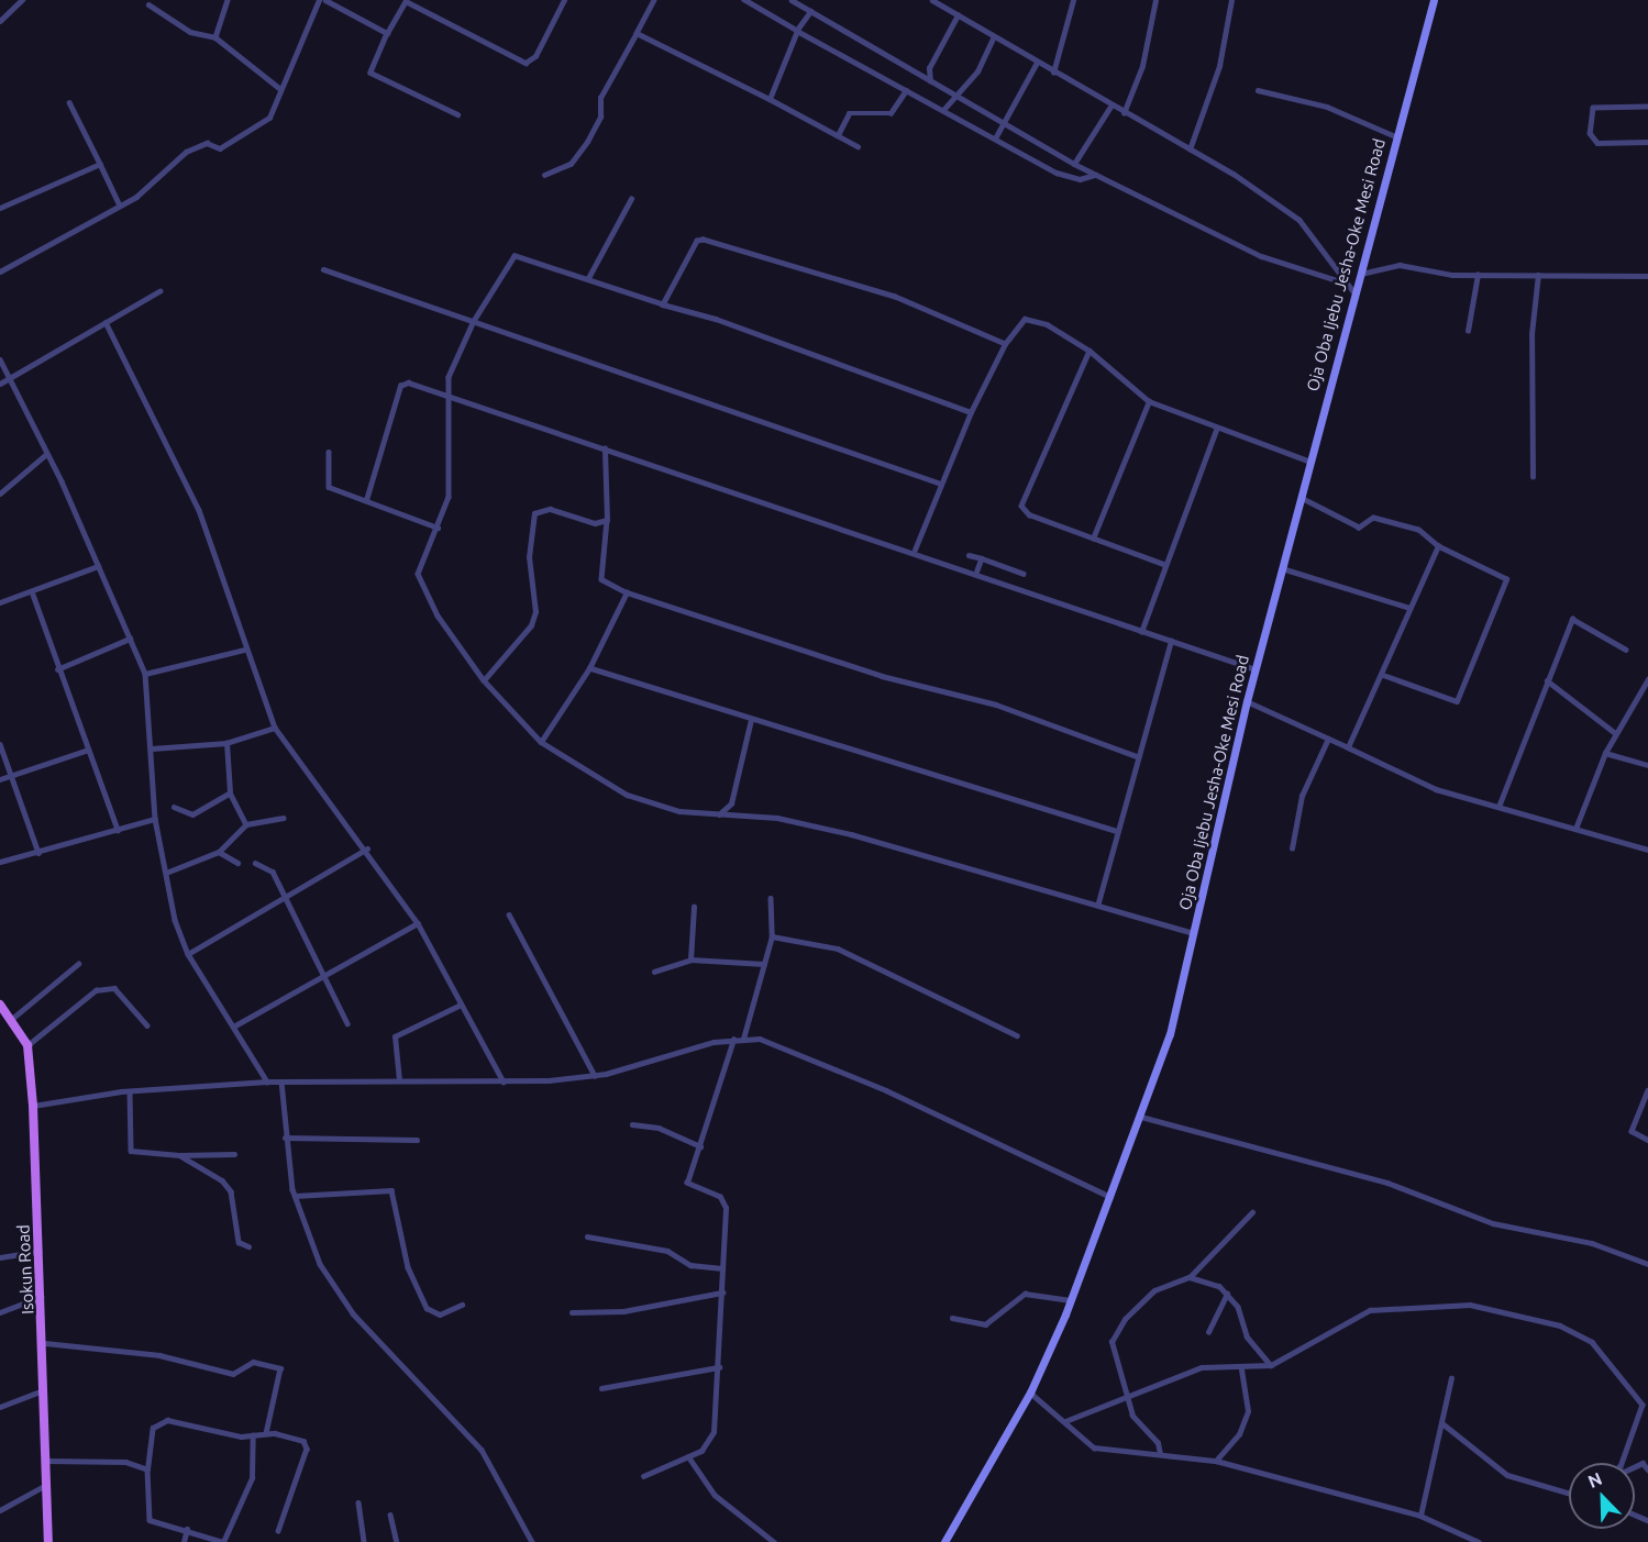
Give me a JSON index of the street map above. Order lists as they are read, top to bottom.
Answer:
{
  "streets": {
    "main road": ["Oja Oba Ijebu Jesha-Oke Mesi Road", "Isokun Road"]
  },
  "north": "top left"
}
